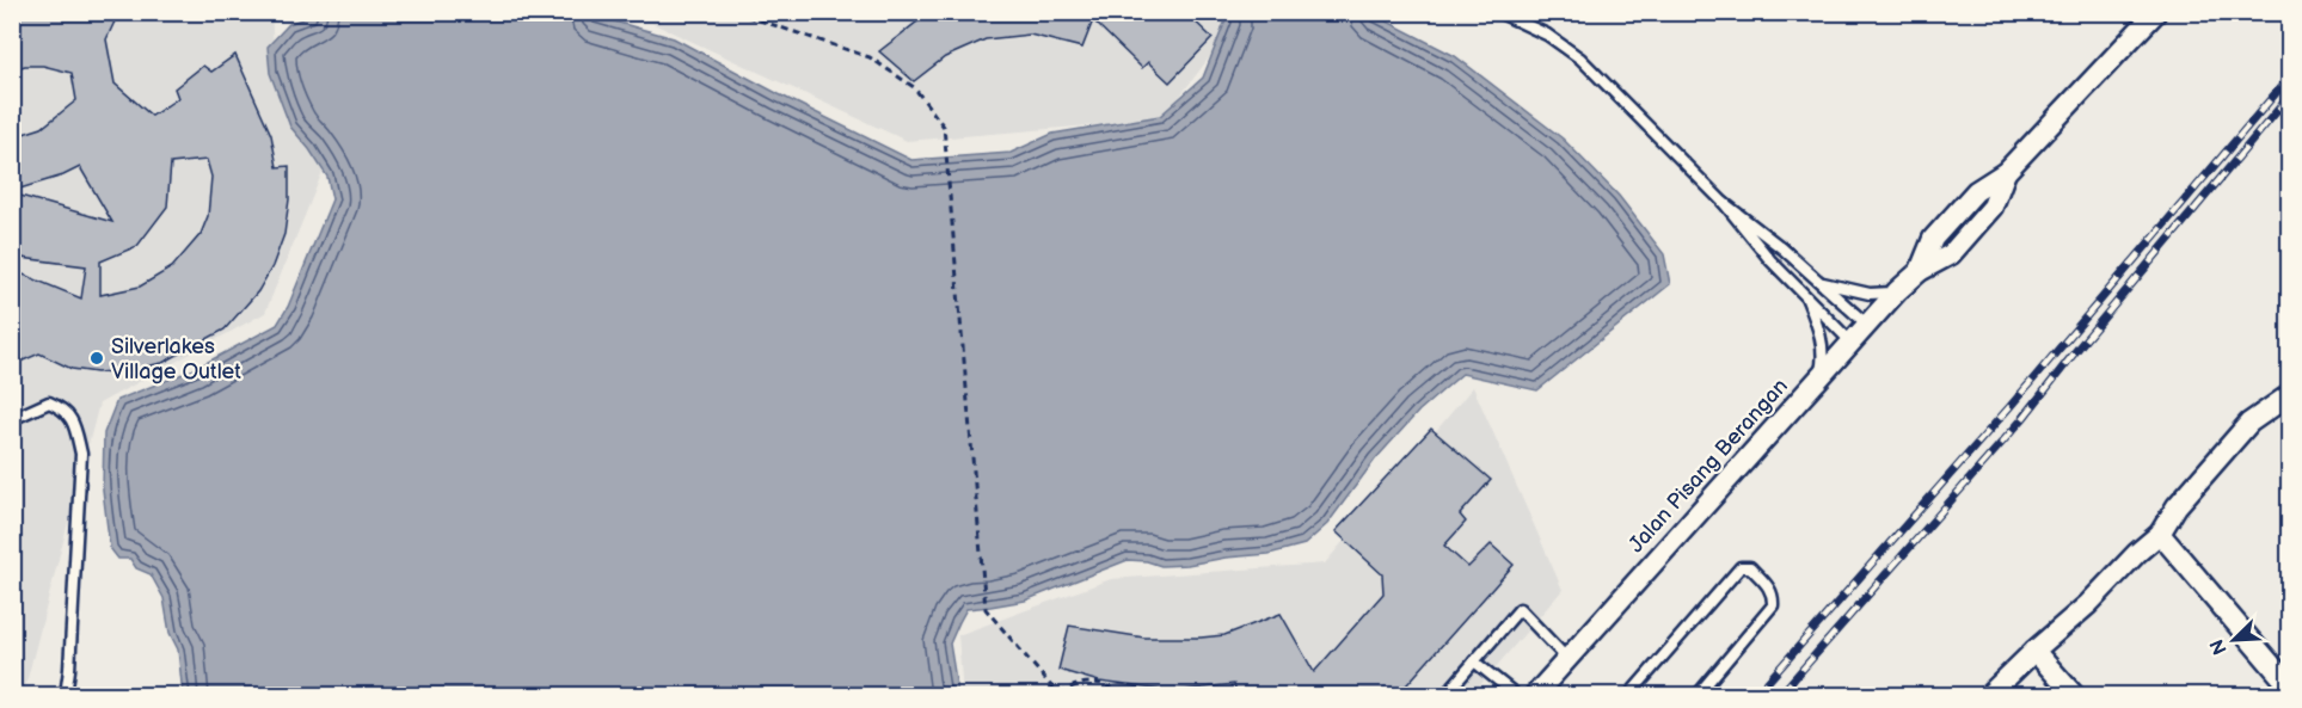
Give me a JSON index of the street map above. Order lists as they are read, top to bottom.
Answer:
{
  "streets": {
    "street": ["Jalan Pisang Berangan"]
  },
  "places": ["Silverlakes Village Outlet"],
  "north": "bottom left"
}
